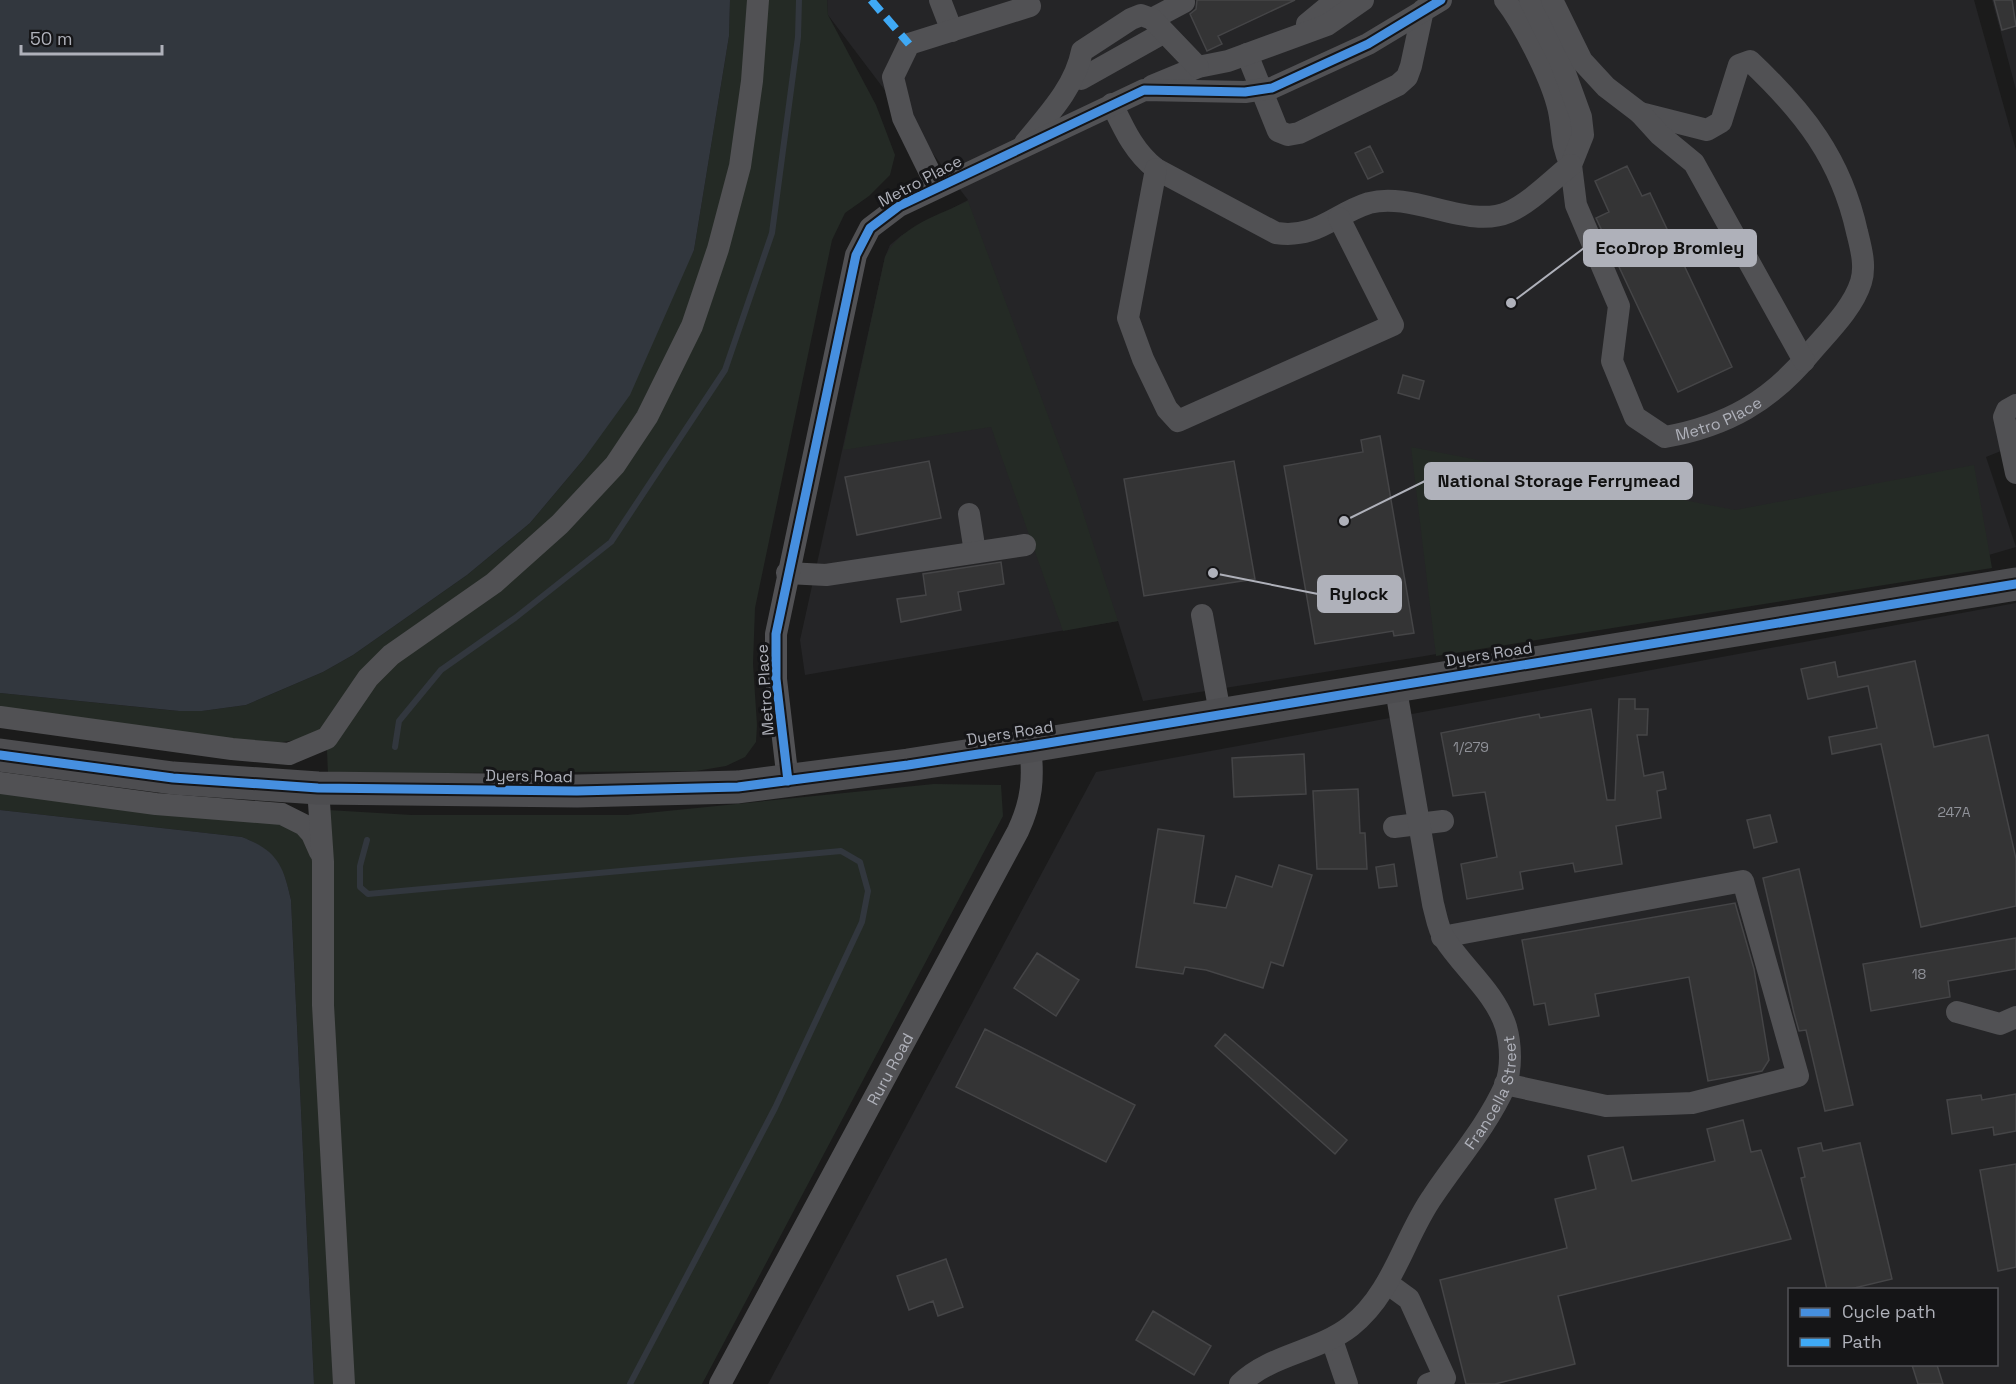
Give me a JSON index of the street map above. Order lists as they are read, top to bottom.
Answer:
{
  "streets": {
    "highway": ["Dyers Road"],
    "street": ["Metro Place", "Ruru Road", "Francella Street"]
  },
  "crossings": [
    ["Metro Place", "Dyers Road"],
    ["Dyers Road", "Ruru Road"],
    ["Dyers Road", "Francella Street"]
  ],
  "places": ["EcoDrop Bromley", "National Storage Ferrymead", "Rylock"],
  "house_numbers": ["1/279", "247A", "18"],
  "legend": ["Cycle path", "Path"],
  "scale_bar": "50 m"
}
